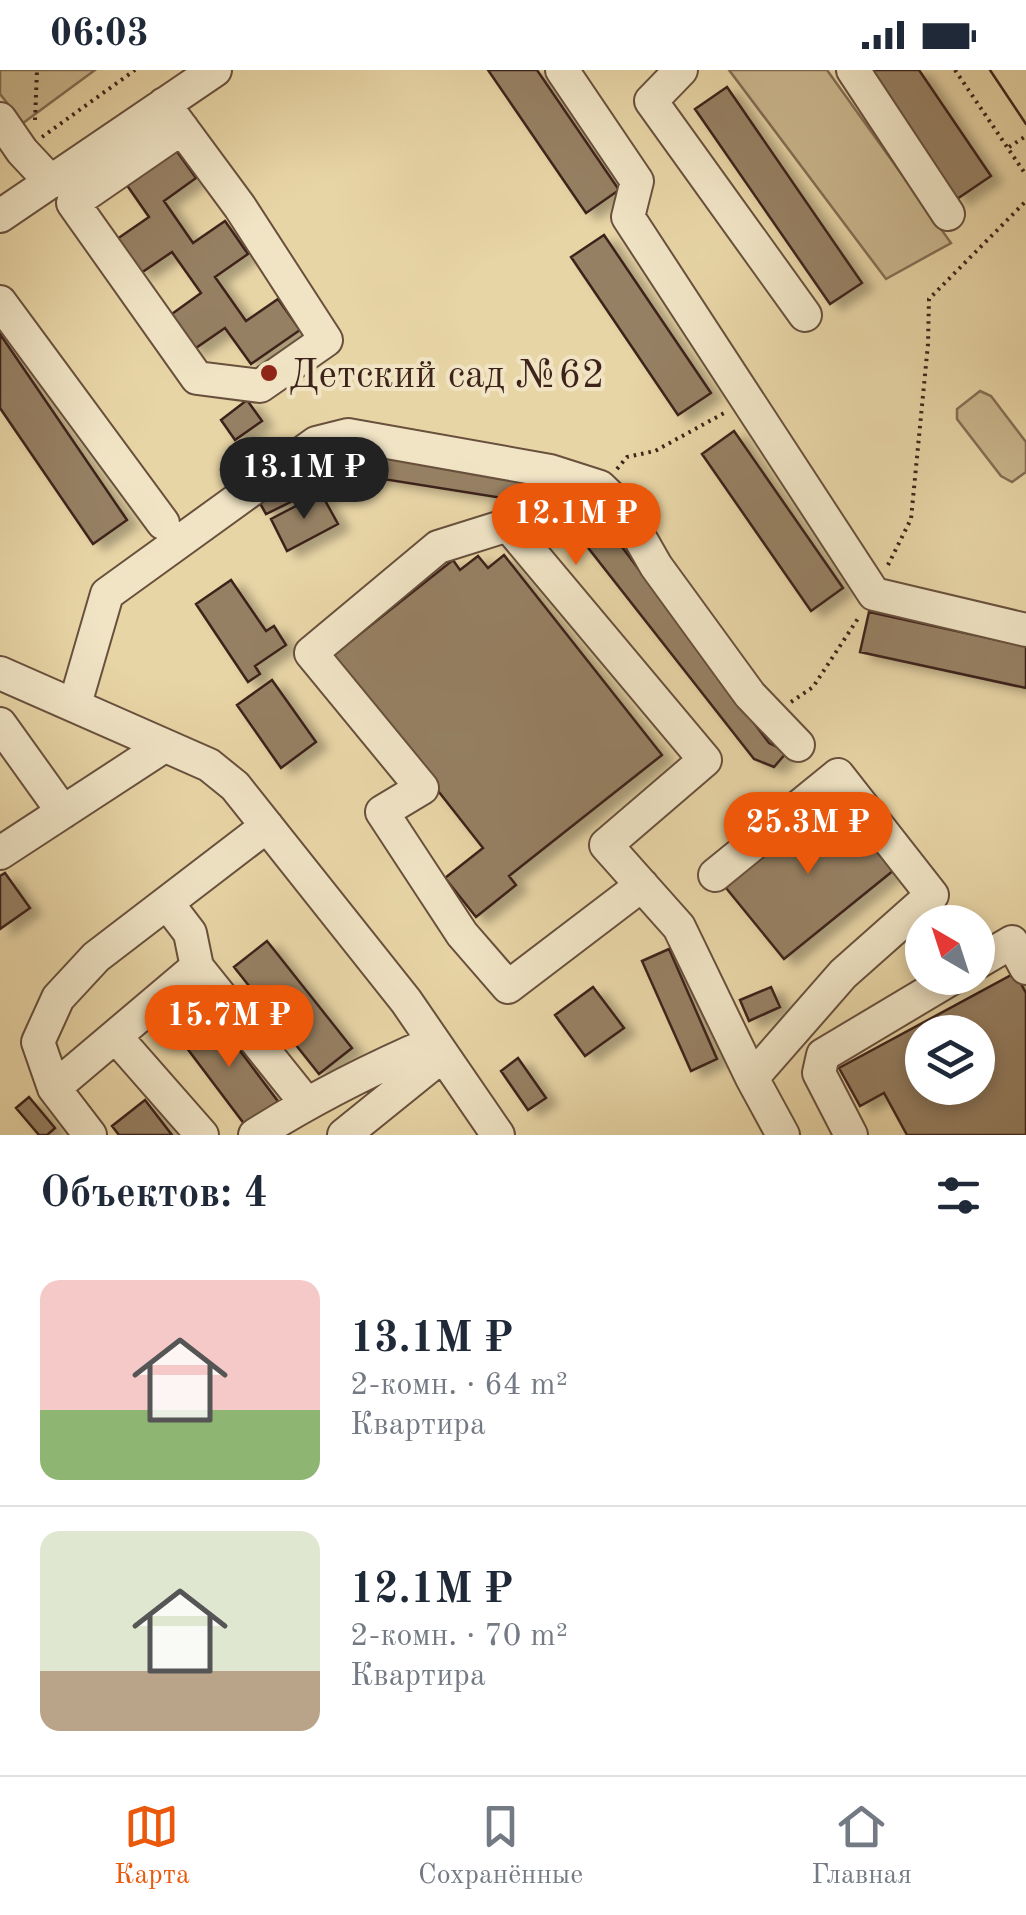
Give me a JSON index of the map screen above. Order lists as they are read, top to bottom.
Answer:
{
  "places": ["Детский сад №62"],
  "north": "top left",
  "page": {
    "status": "06:03",
    "price": [
      "13.1M ₽",
      "12.1M ₽",
      "25.3M ₽",
      "15.7M ₽"
    ],
    "heading": "Объектов: 4",
    "list": [
      {
        "name": "13.1M ₽",
        "note": "2-комн. · 64 m² · Квартира"
      },
      {
        "name": "12.1M ₽",
        "note": "2-комн. · 70 m² · Квартира"
      }
    ],
    "tabs": ["Карта", "Сохранённые", "Главная"]
  }
}
